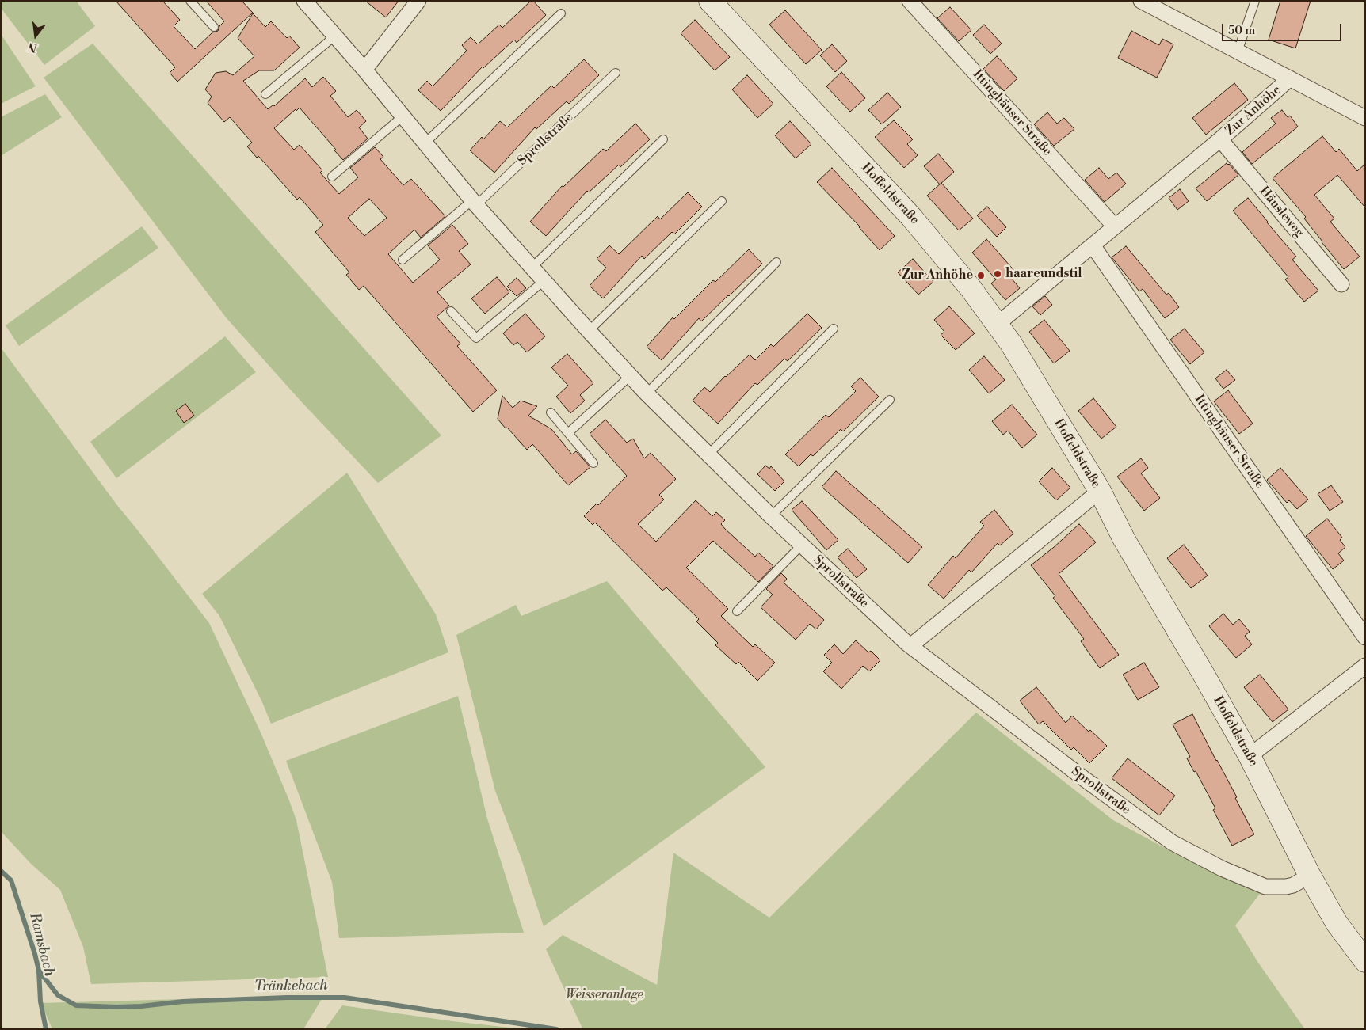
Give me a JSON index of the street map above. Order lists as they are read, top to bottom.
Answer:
{
  "streets": {
    "street": [
      "Zur Anhöhe",
      "Ittinghäuser Straße",
      "Sprollstraße",
      "Hoffeldstraße",
      "Häusleweg"
    ]
  },
  "crossings": [
    ["Zur Anhöhe", "Ittinghäuser Straße"],
    ["Zur Anhöhe", "Hoffeldstraße"],
    ["Zur Anhöhe", "Häusleweg"],
    ["Sprollstraße", "Hoffeldstraße"]
  ],
  "water": ["Ramsbach", "Tränkebach"],
  "parks": ["Weisseranlage"],
  "places": ["haareundstil", "Zur Anhöhe"],
  "scale_bar": "50 m",
  "north": "bottom"
}
